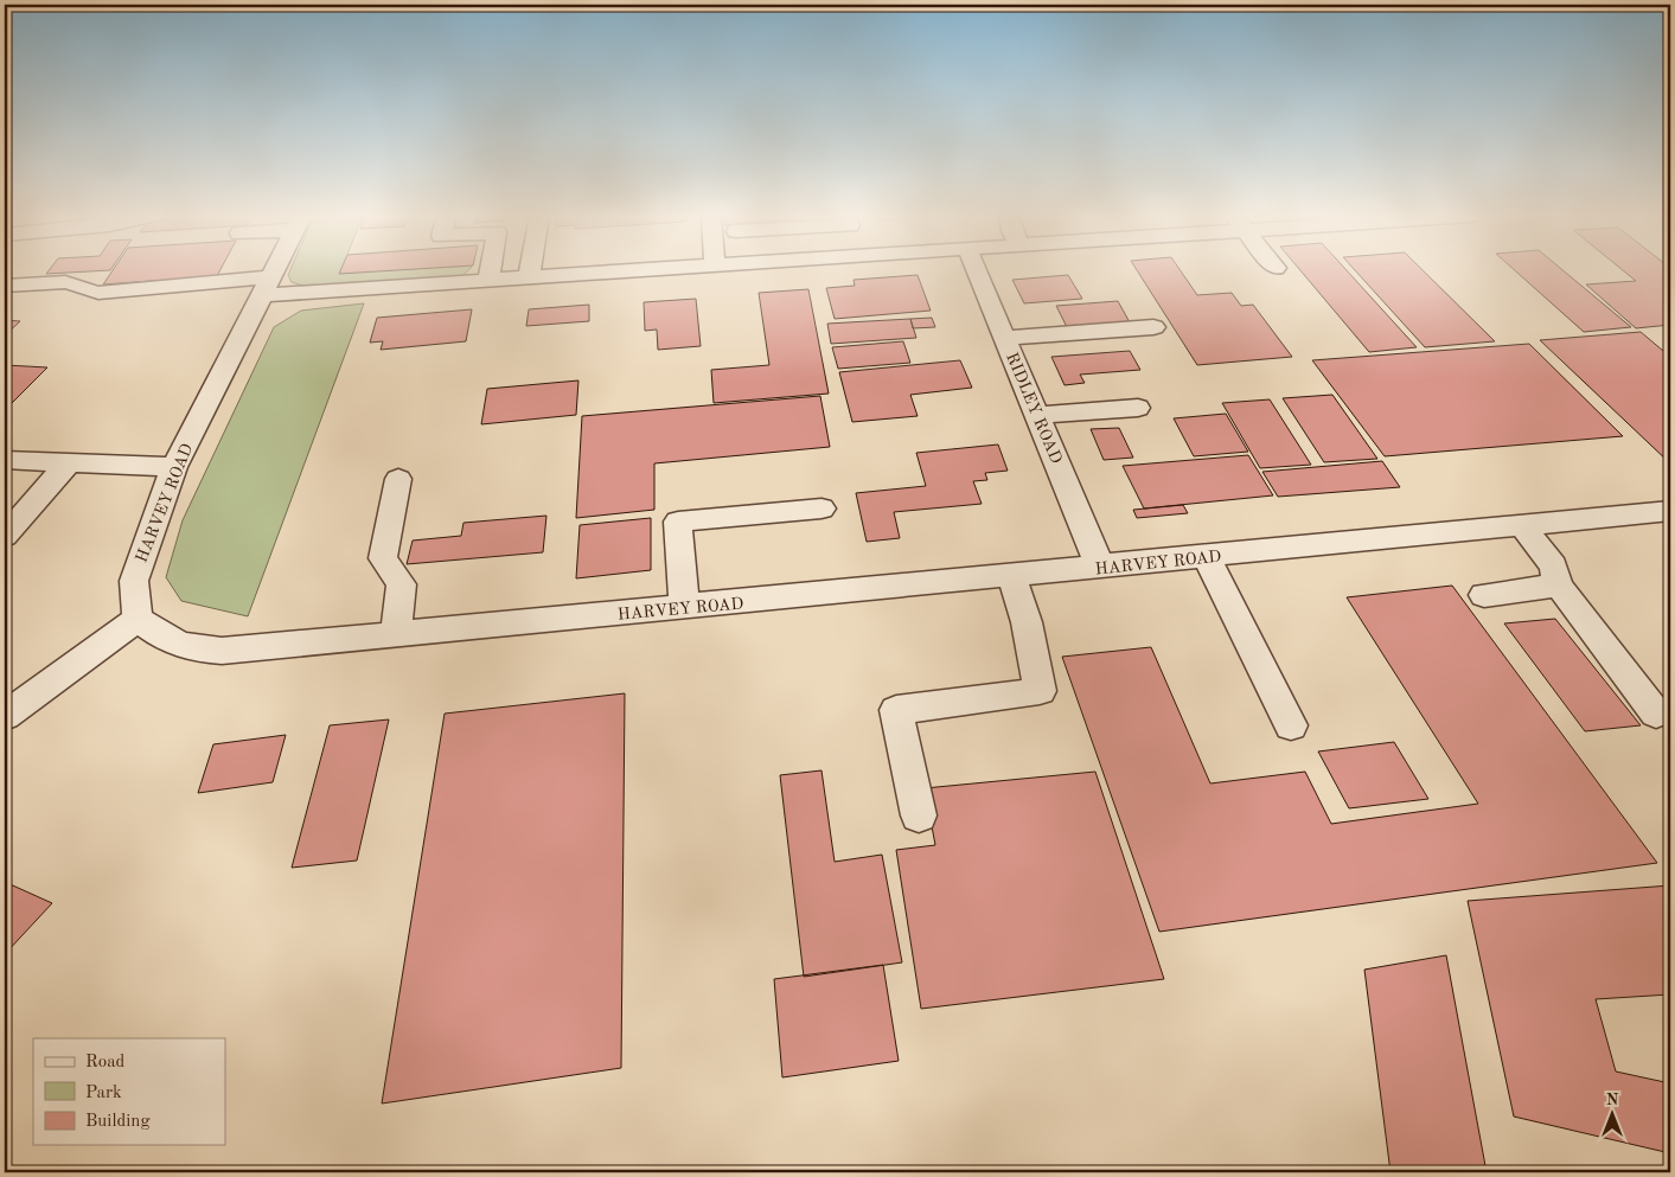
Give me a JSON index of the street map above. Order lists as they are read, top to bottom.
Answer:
{
  "streets": {
    "street": ["RIDLEY ROAD", "HARVEY ROAD"]
  },
  "crossings": [
    ["RIDLEY ROAD", "HARVEY ROAD"]
  ],
  "legend": ["Road", "Park", "Building"],
  "north": "top"
}
